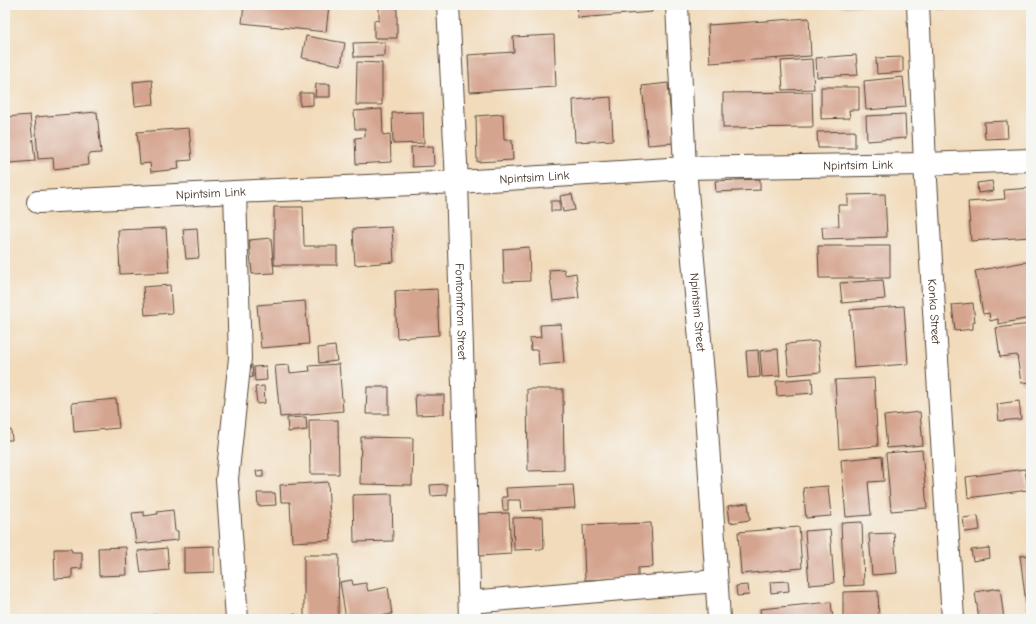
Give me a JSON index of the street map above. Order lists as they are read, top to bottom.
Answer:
{
  "streets": {
    "street": [
      "Npintsim Link",
      "Fontomfrom Street",
      "Npintsim Street",
      "Konka Street"
    ]
  },
  "crossings": [
    ["Npintsim Link", "Fontomfrom Street"],
    ["Npintsim Link", "Npintsim Street"],
    ["Npintsim Link", "Konka Street"]
  ]
}
